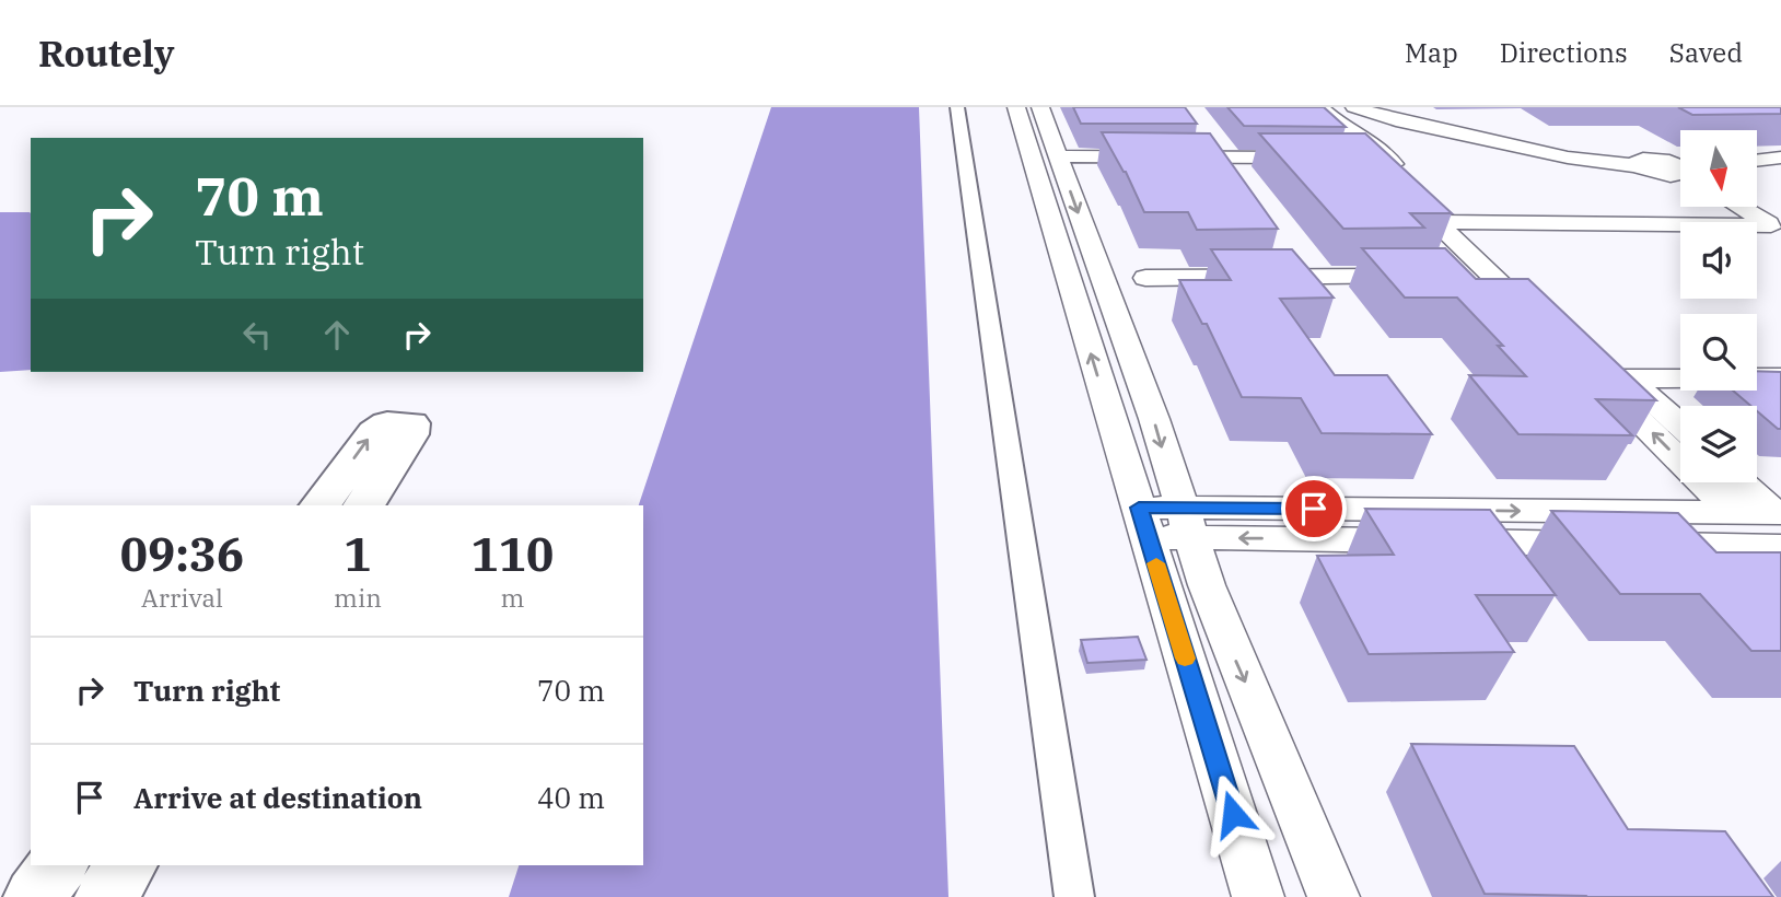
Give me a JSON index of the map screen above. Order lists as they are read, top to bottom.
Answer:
{
  "north": "bottom",
  "page": {
    "header": "Routely",
    "nav": ["Map", "Directions", "Saved"],
    "turn": ["70 m", "Turn right"],
    "eta": [
      "09:36",
      "Arrival",
      "1",
      "min",
      "110",
      "m"
    ],
    "list": [
      {
        "name": "Turn right",
        "value": "70 m"
      },
      {
        "name": "Arrive at destination",
        "value": "40 m"
      }
    ]
  }
}
